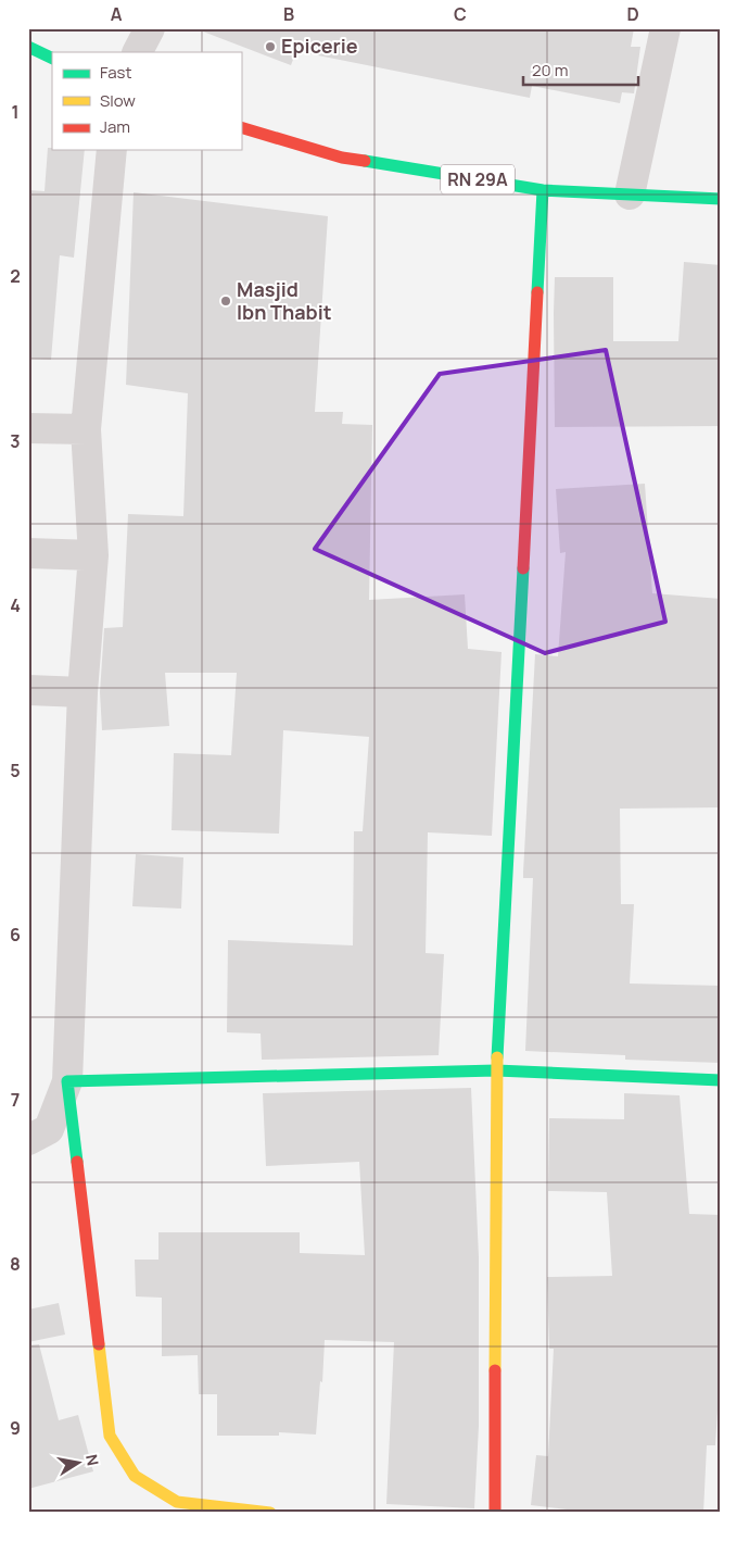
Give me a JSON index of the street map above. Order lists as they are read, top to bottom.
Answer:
{
  "streets": {
    "street": ["RN 29A"]
  },
  "places": ["Epicerie", "Masjid Ibn Thabit"],
  "legend": ["Fast", "Slow", "Jam"],
  "scale_bar": "20 m",
  "north": "right",
  "grid": {
    "columns": [
      "A",
      "B",
      "C",
      "D"
    ],
    "rows": [
      "1",
      "2",
      "3",
      "4",
      "5",
      "6",
      "7",
      "8",
      "9"
    ]
  }
}
